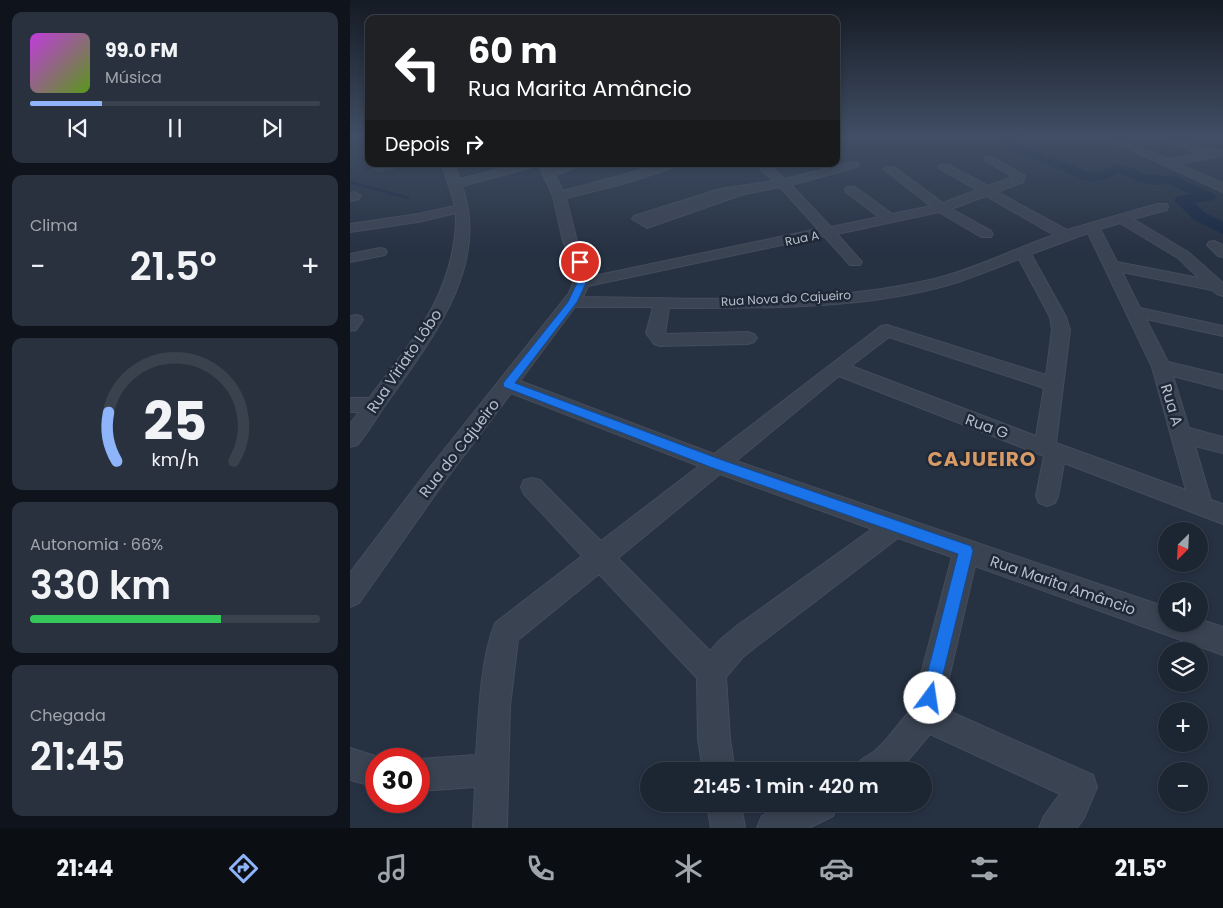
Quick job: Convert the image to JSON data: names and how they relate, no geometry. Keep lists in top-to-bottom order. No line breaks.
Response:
{"streets":{"street":["Rua A","Rua Nova do Cajueiro","Rua Viriato Lôbo","Rua G","Rua do Cajueiro","Rua Marita Amâncio"]},"crossings":[["Rua A","Rua Nova do Cajueiro"],["Rua A","Rua G"],["Rua A","Rua do Cajueiro"],["Rua Nova do Cajueiro","Rua do Cajueiro"],["Rua do Cajueiro","Rua Marita Amâncio"]],"districts":["CAJUEIRO"],"north":"bottom left","page":{"turn":["60 m","Rua Marita Amâncio"],"song":["99.0 FM","Música"],"then":"Depois","tile":["Clima",["Autonomia · 66%","330 km"],["Chegada","21:45"]],"heat":["−","21.5°","+"],"map_buttons":["+","−"],"limit":"30","trip":"21:45 · 1 min · 420 m","tabs":["21:44","21.5°"],"gauge":["25","km/h"]}}
